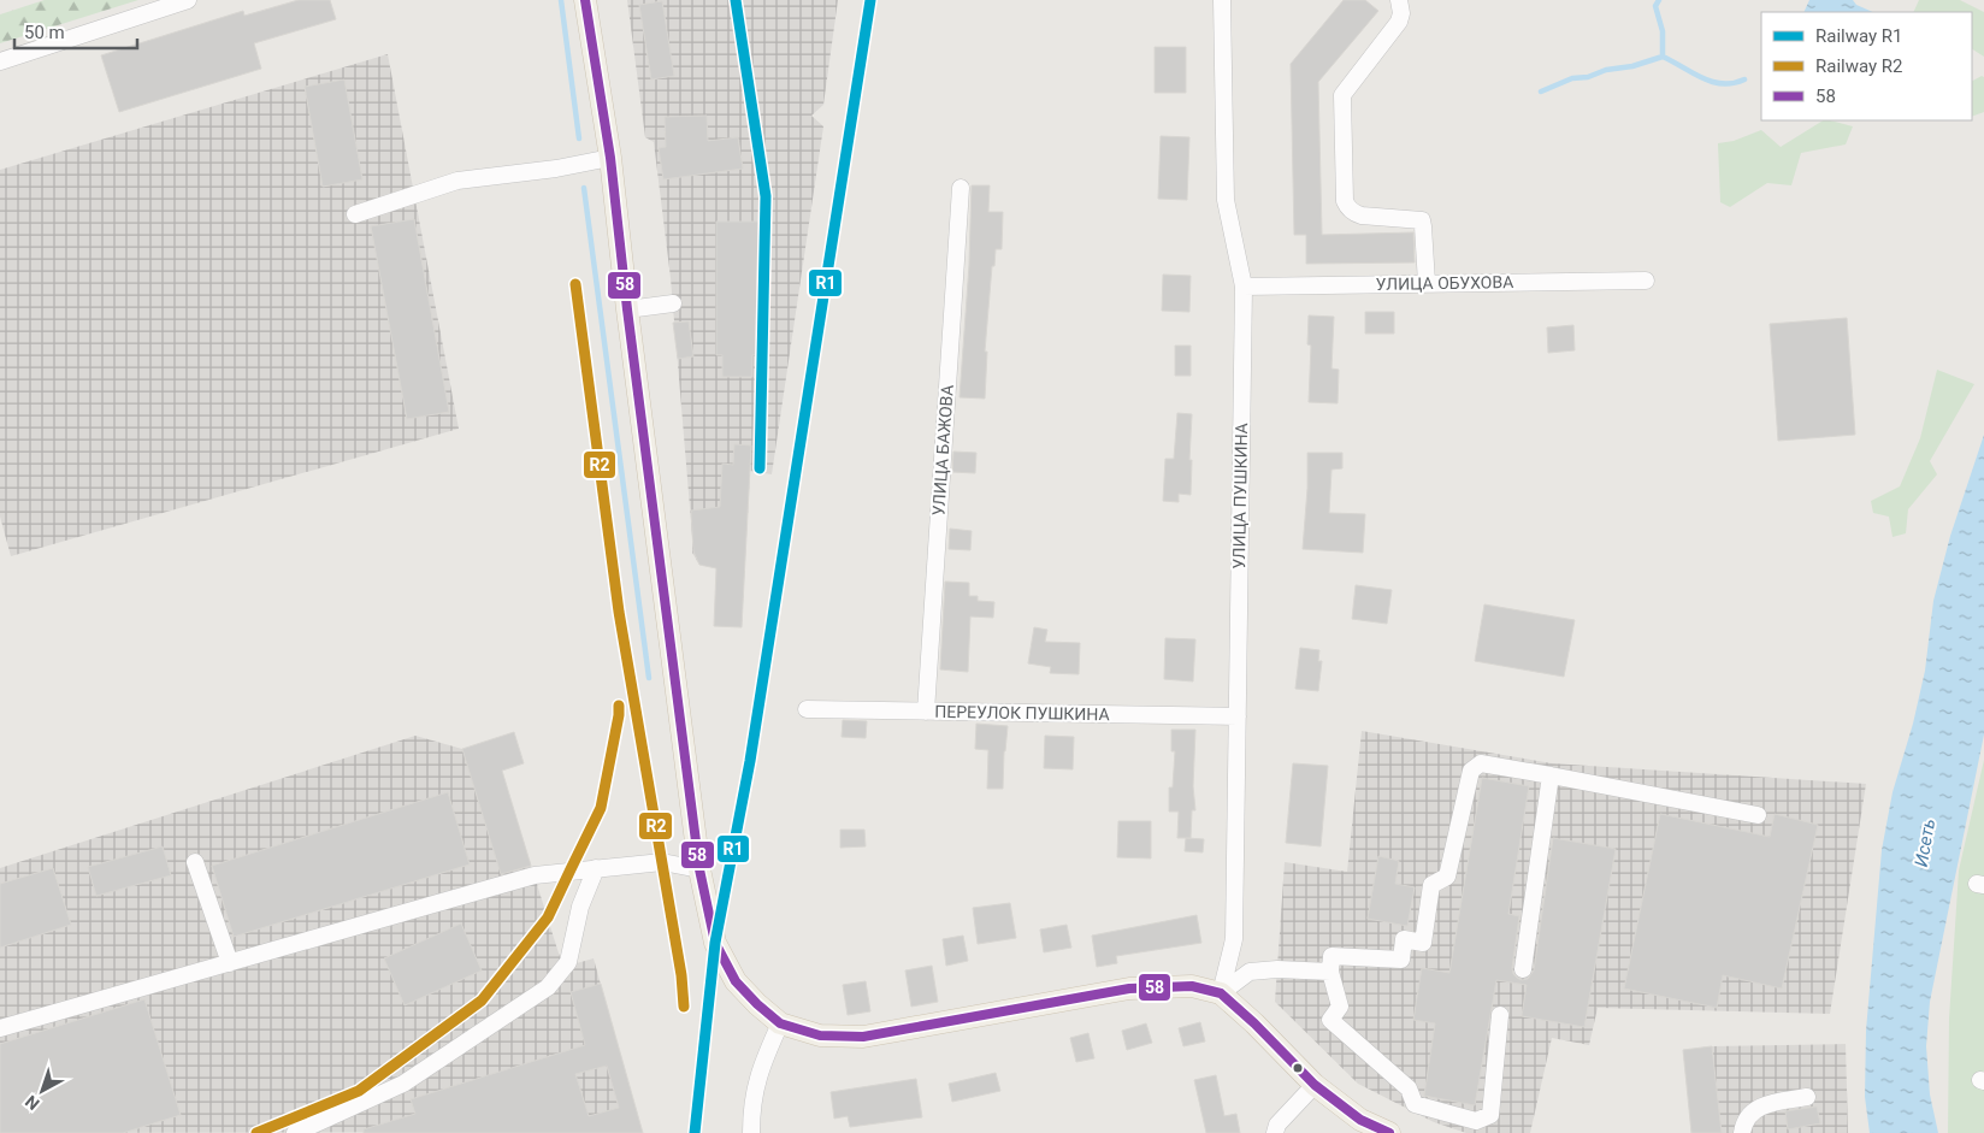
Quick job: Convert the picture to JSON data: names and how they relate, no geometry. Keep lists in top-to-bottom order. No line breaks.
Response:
{"streets":{"street":["УЛИЦА ОБУХОВА","УЛИЦА БАЖОВА","УЛИЦА ПУШКИНА","ПЕРЕУЛОК ПУШКИНА"]},"crossings":[["УЛИЦА ОБУХОВА","УЛИЦА ПУШКИНА"],["УЛИЦА БАЖОВА","ПЕРЕУЛОК ПУШКИНА"],["УЛИЦА ПУШКИНА","ПЕРЕУЛОК ПУШКИНА"]],"water":["Исеть"],"lines":["rail line R1","transit line 58","rail line R2"],"legend":["Railway R1","Railway R2","58"],"scale_bar":"50 m","north":"bottom left"}
